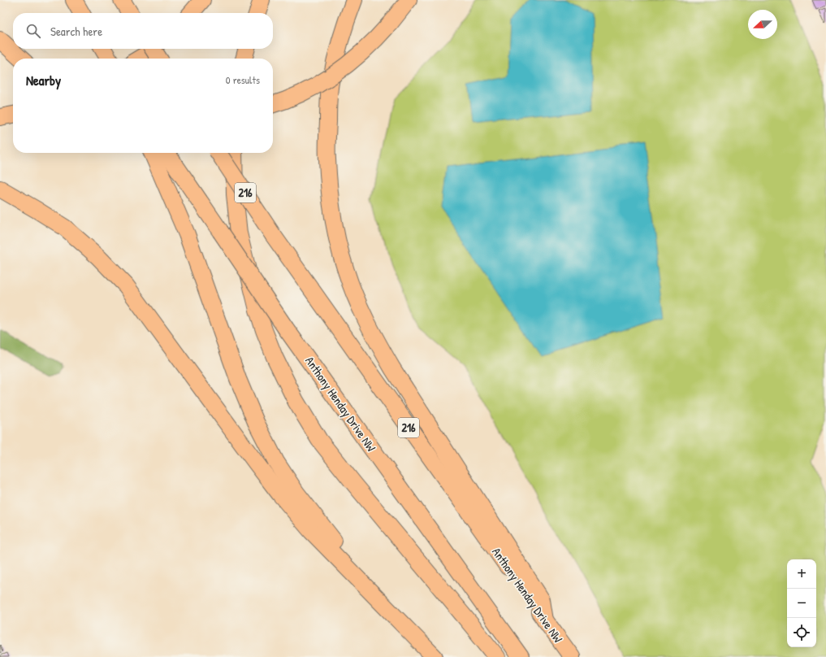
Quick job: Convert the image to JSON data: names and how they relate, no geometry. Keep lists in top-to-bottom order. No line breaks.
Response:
{"streets":{"highway":["216","Anthony Henday Drive NW"]},"north":"left","page":{"search":"Search here","heading":["Nearby","0 results"],"map_buttons":["+","−"]}}
